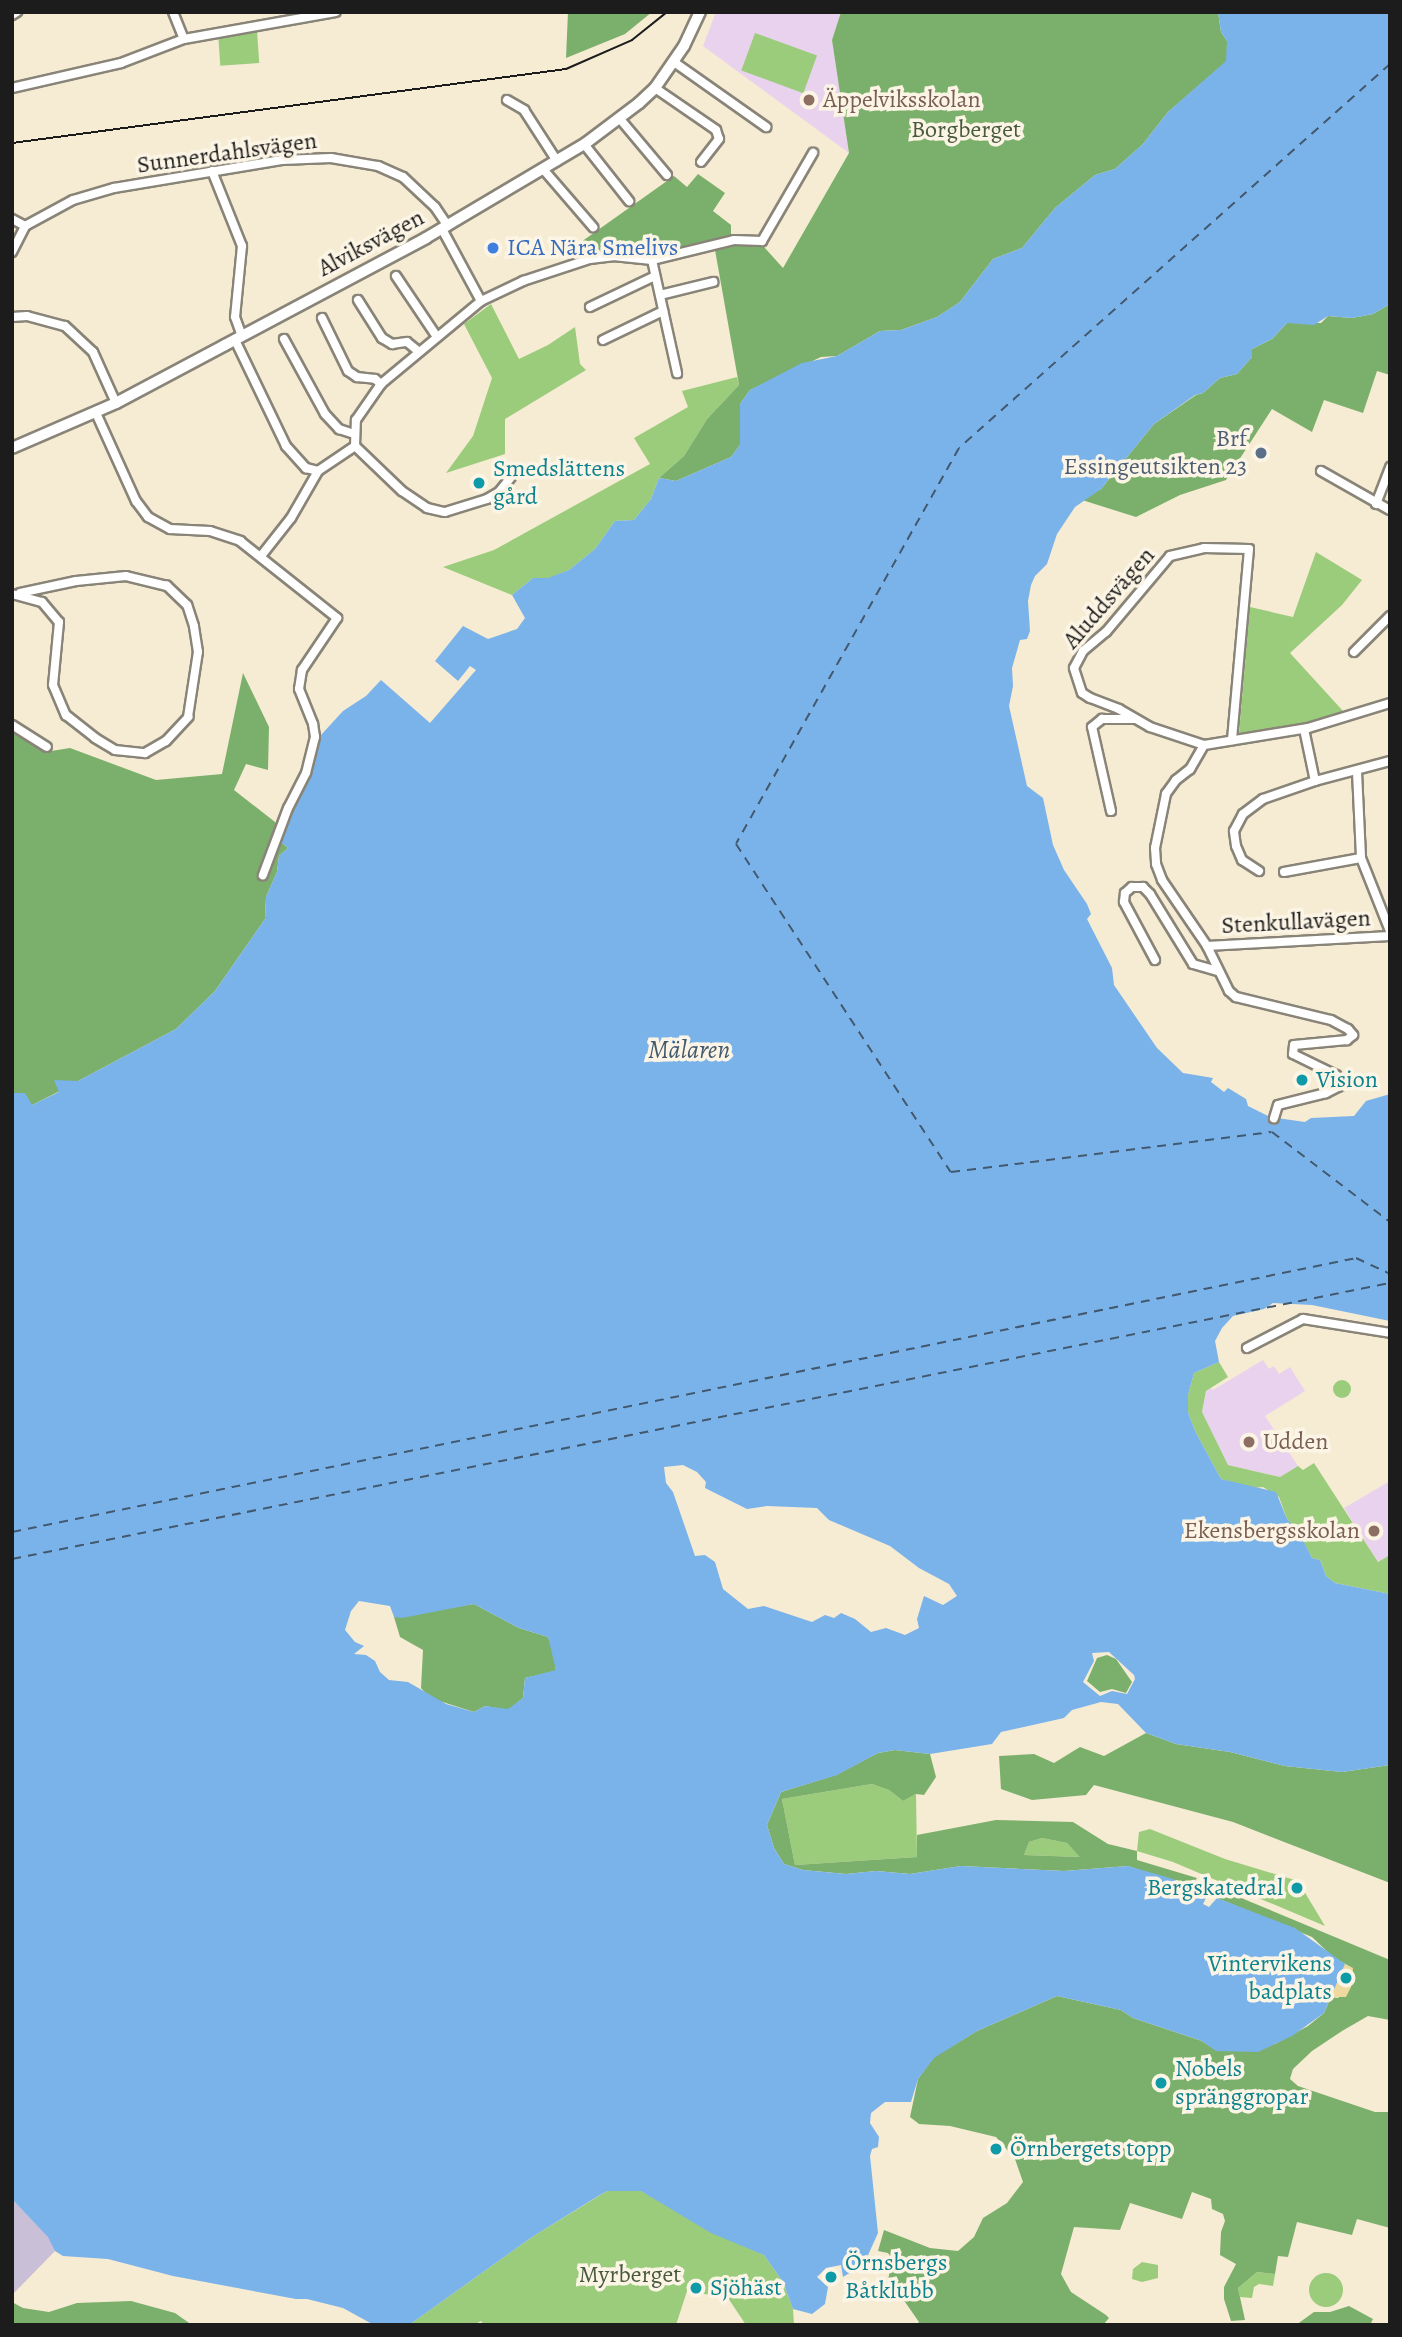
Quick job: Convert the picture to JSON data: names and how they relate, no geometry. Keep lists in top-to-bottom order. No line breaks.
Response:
{"streets":{"street":["Sunnerdahlsvägen","Alviksvägen","Aluddsvägen","Stenkullavägen"]},"crossings":[["Sunnerdahlsvägen","Alviksvägen"],["Aluddsvägen","Stenkullavägen"]],"water":["Mälaren"],"parks":["Borgberget","Myrberget"],"places":["Äppelviksskolan","ICA Nära Smelivs","Brf Essingeutsikten 23","Smedslättens gård","Vision","Udden","Ekensbergsskolan","Bergskatedral","Vintervikens badplats","Nobels spränggropar","Örnbergets topp","Örnsbergs Båtklubb","Sjöhäst"]}
